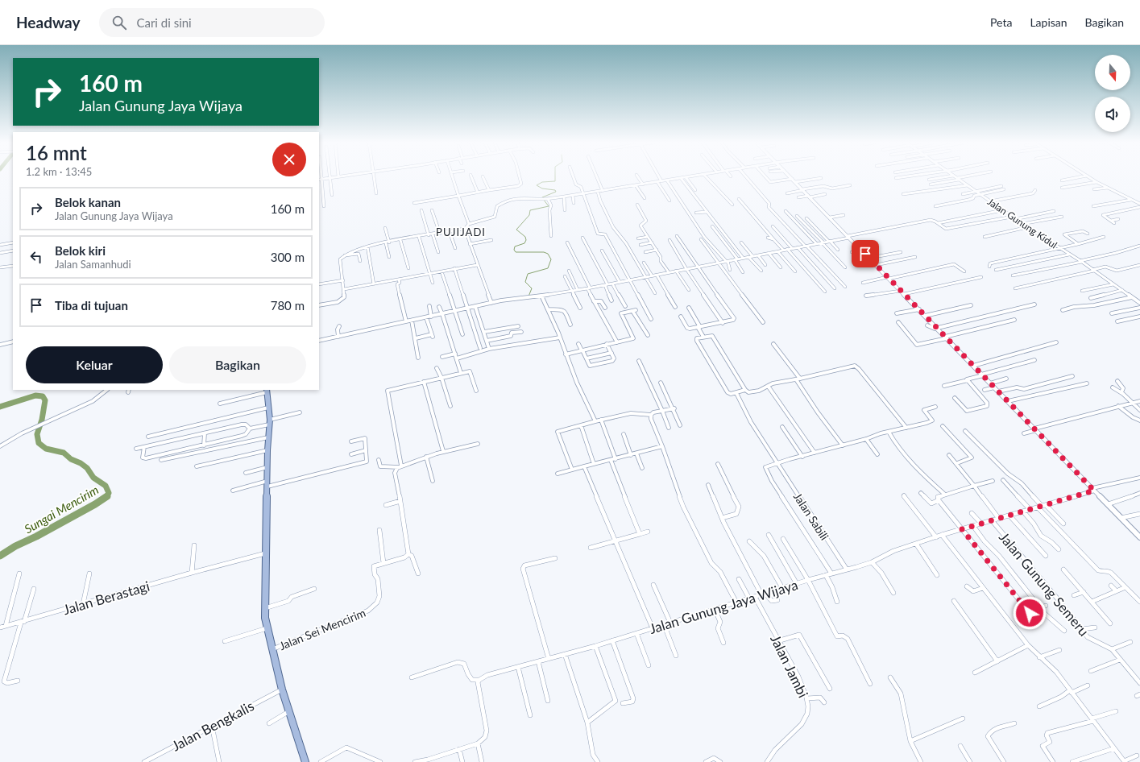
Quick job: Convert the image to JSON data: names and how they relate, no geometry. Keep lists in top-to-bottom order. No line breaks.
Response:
{"streets":{"street":["Jalan Gunung Kidul","Jalan Sabili","Jalan Gunung Semeru","Jalan Berastagi","Jalan Gunung Jaya Wijaya","Jalan Sei Mencirim","Jalan Jambi","Jalan Bengkalis"]},"crossings":[["Jalan Sabili","Jalan Gunung Jaya Wijaya"],["Jalan Gunung Semeru","Jalan Gunung Jaya Wijaya"],["Jalan Gunung Jaya Wijaya","Jalan Jambi"]],"districts":["PUJIJADI"],"water":["Sungai Mencirim"],"north":"bottom","page":{"header":"Headway","search":"Cari di sini","nav":["Peta","Lapisan","Bagikan"],"turn":["160 m","Jalan Gunung Jaya Wijaya"],"heading":["16 mnt","1.2 km · 13:45"],"list":[{"name":"Belok kanan","note":"Jalan Gunung Jaya Wijaya","value":"160 m"},{"name":"Belok kiri","note":"Jalan Samanhudi","value":"300 m"},{"name":"Tiba di tujuan","value":"780 m"}],"buttons":["Keluar","Bagikan"]}}
